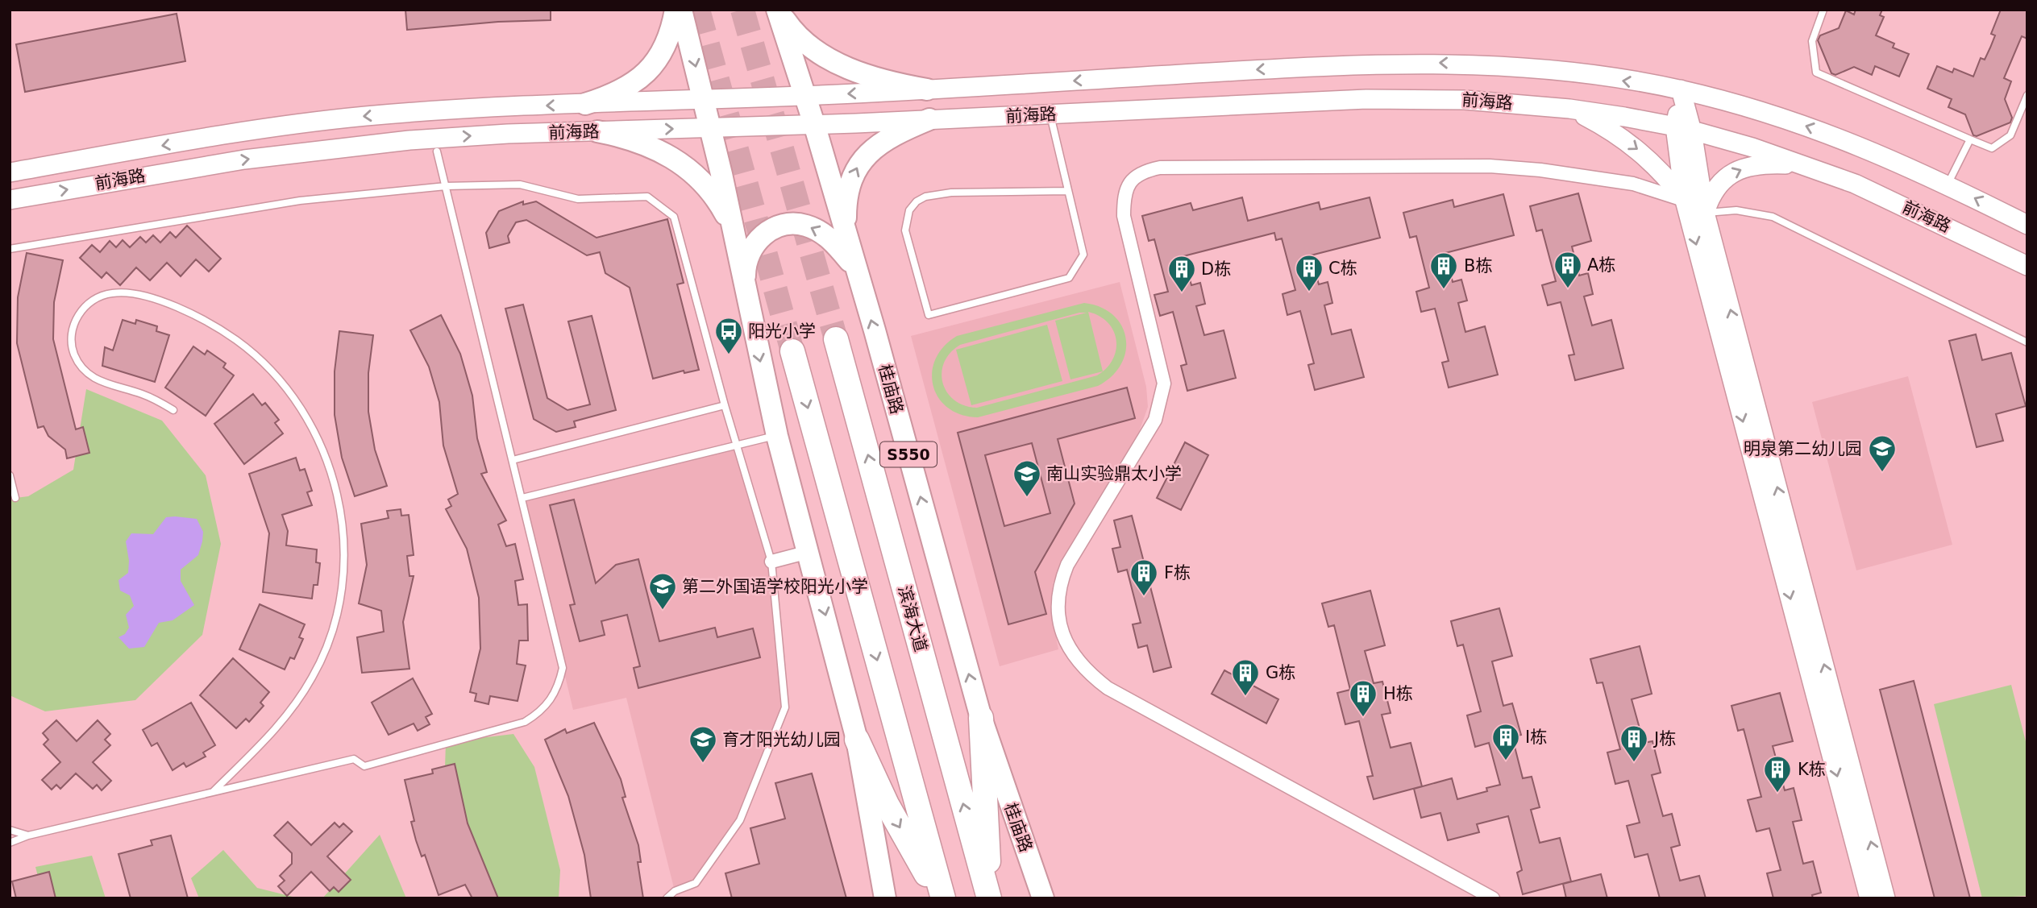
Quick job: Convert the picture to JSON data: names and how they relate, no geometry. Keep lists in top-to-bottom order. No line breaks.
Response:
{"streets":{"highway":["S550","滨海大道"],"main road":["前海路","桂庙路"]},"crossings":[["前海路","桂庙路"]],"places":{"building":["A栋","B栋","C栋","D栋","F栋","G栋","H栋","I栋","J栋","K栋"],"bus stop":["阳光小学"],"school or university":["明泉第二幼儿园","南山实验鼎太小学","第二外国语学校阳光小学","育才阳光幼儿园"]}}
